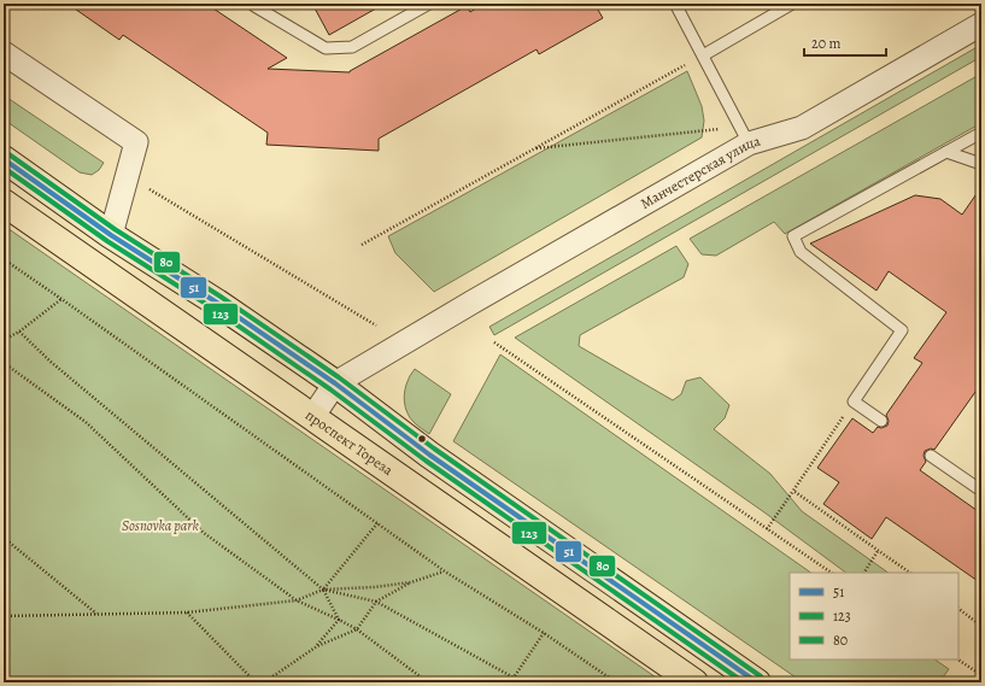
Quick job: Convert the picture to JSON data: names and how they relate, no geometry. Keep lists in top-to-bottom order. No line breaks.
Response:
{"streets":{"main road":["проспект Тореза"],"street":["Манчестерская улица"]},"crossings":[["Манчестерская улица","проспект Тореза"]],"parks":["Sosnovka park"],"lines":["transit line 80","transit line 51","transit line 123"],"legend":["51","123","80"],"scale_bar":"20 m"}
